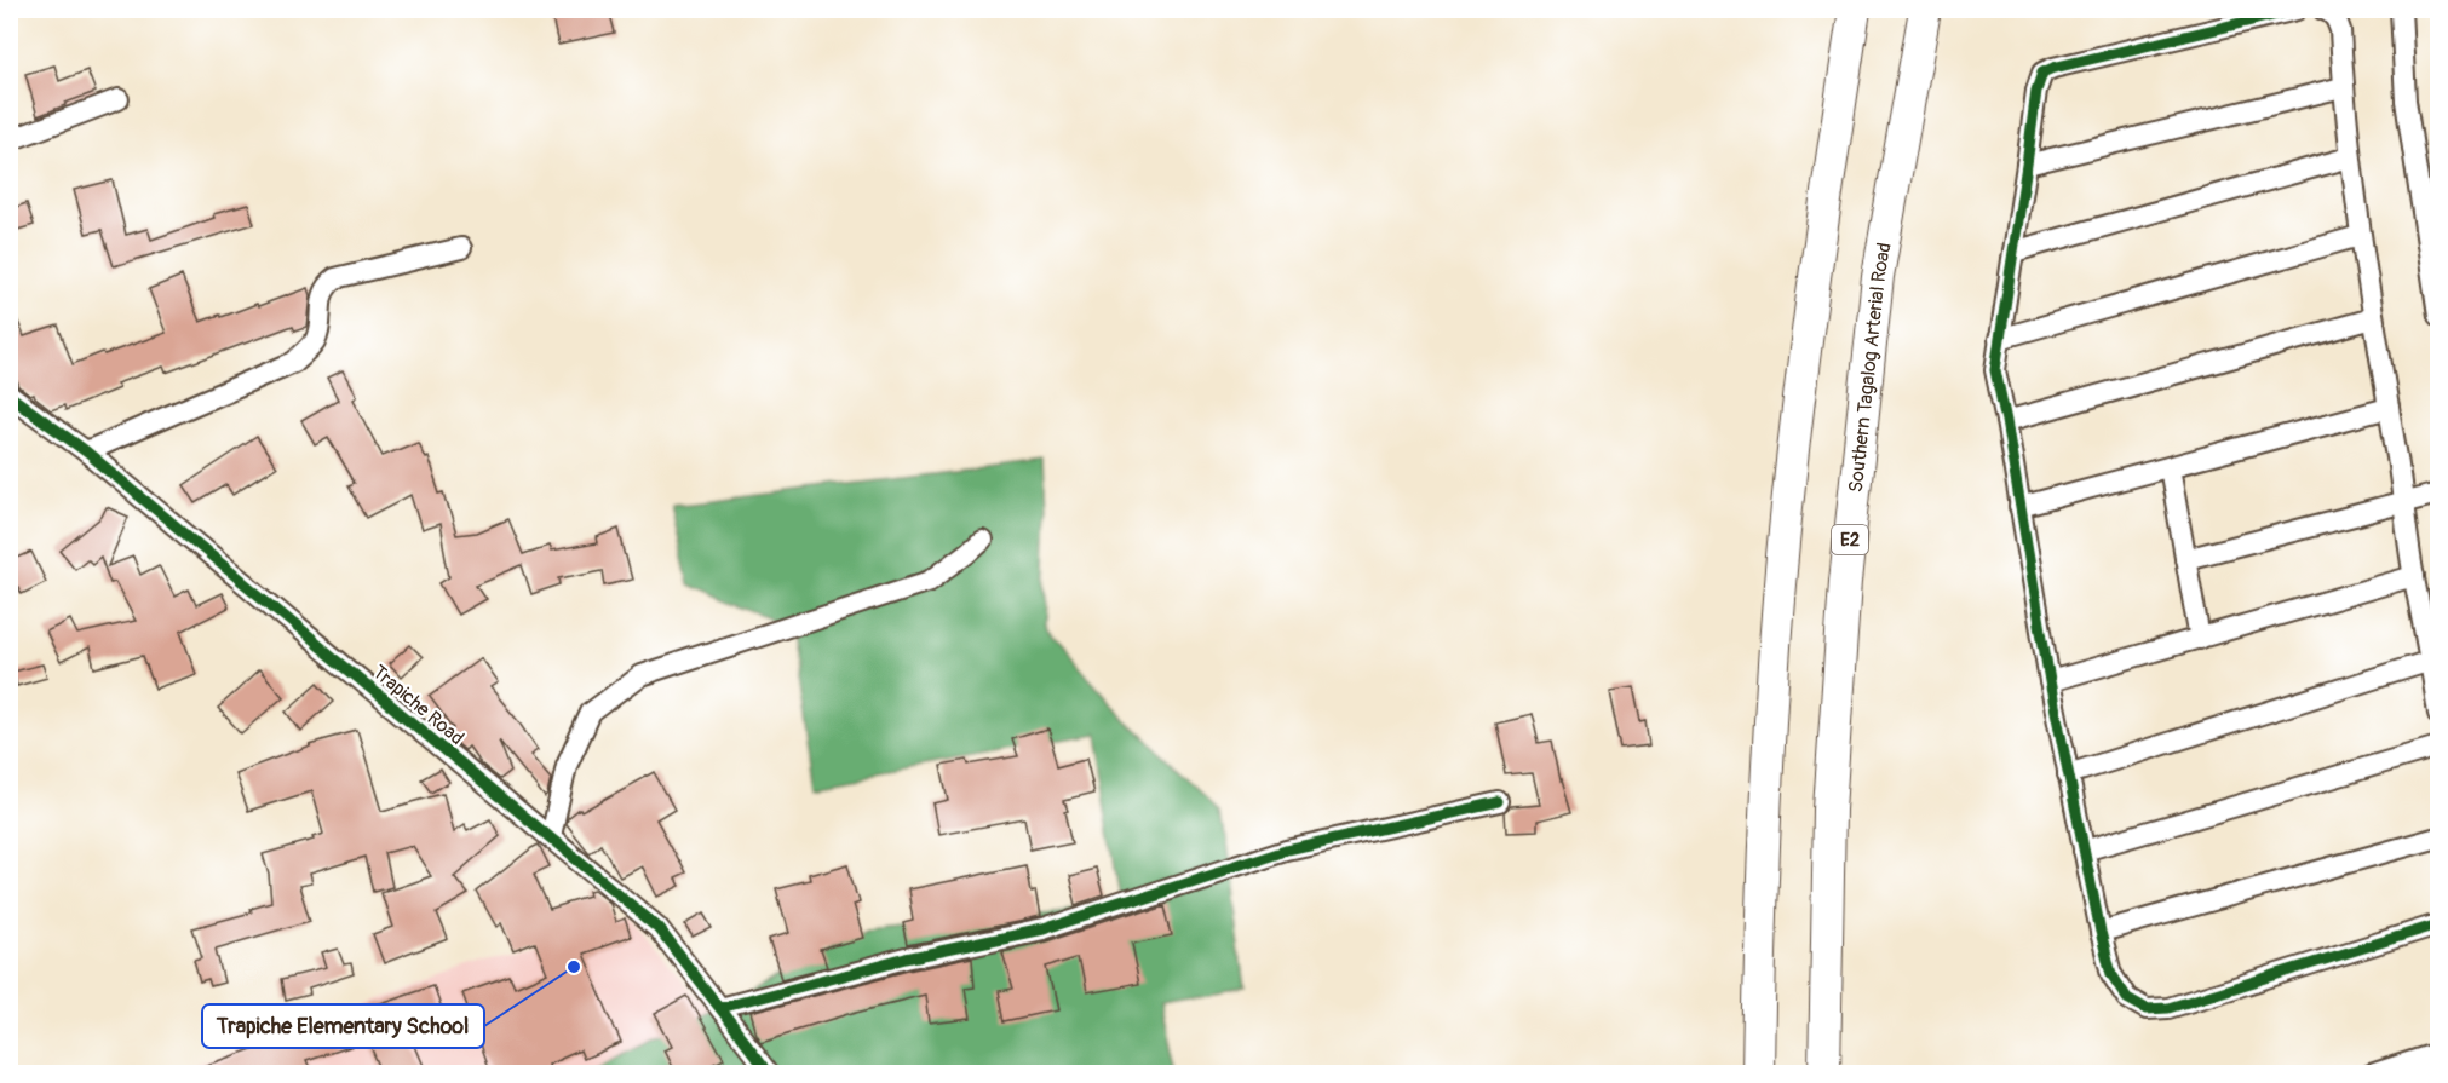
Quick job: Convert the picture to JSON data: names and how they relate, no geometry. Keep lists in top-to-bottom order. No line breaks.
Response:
{"streets":{"highway":["Southern Tagalog Arterial Road","E2"],"street":["Trapiche Road"]},"places":["Trapiche Elementary School"]}
